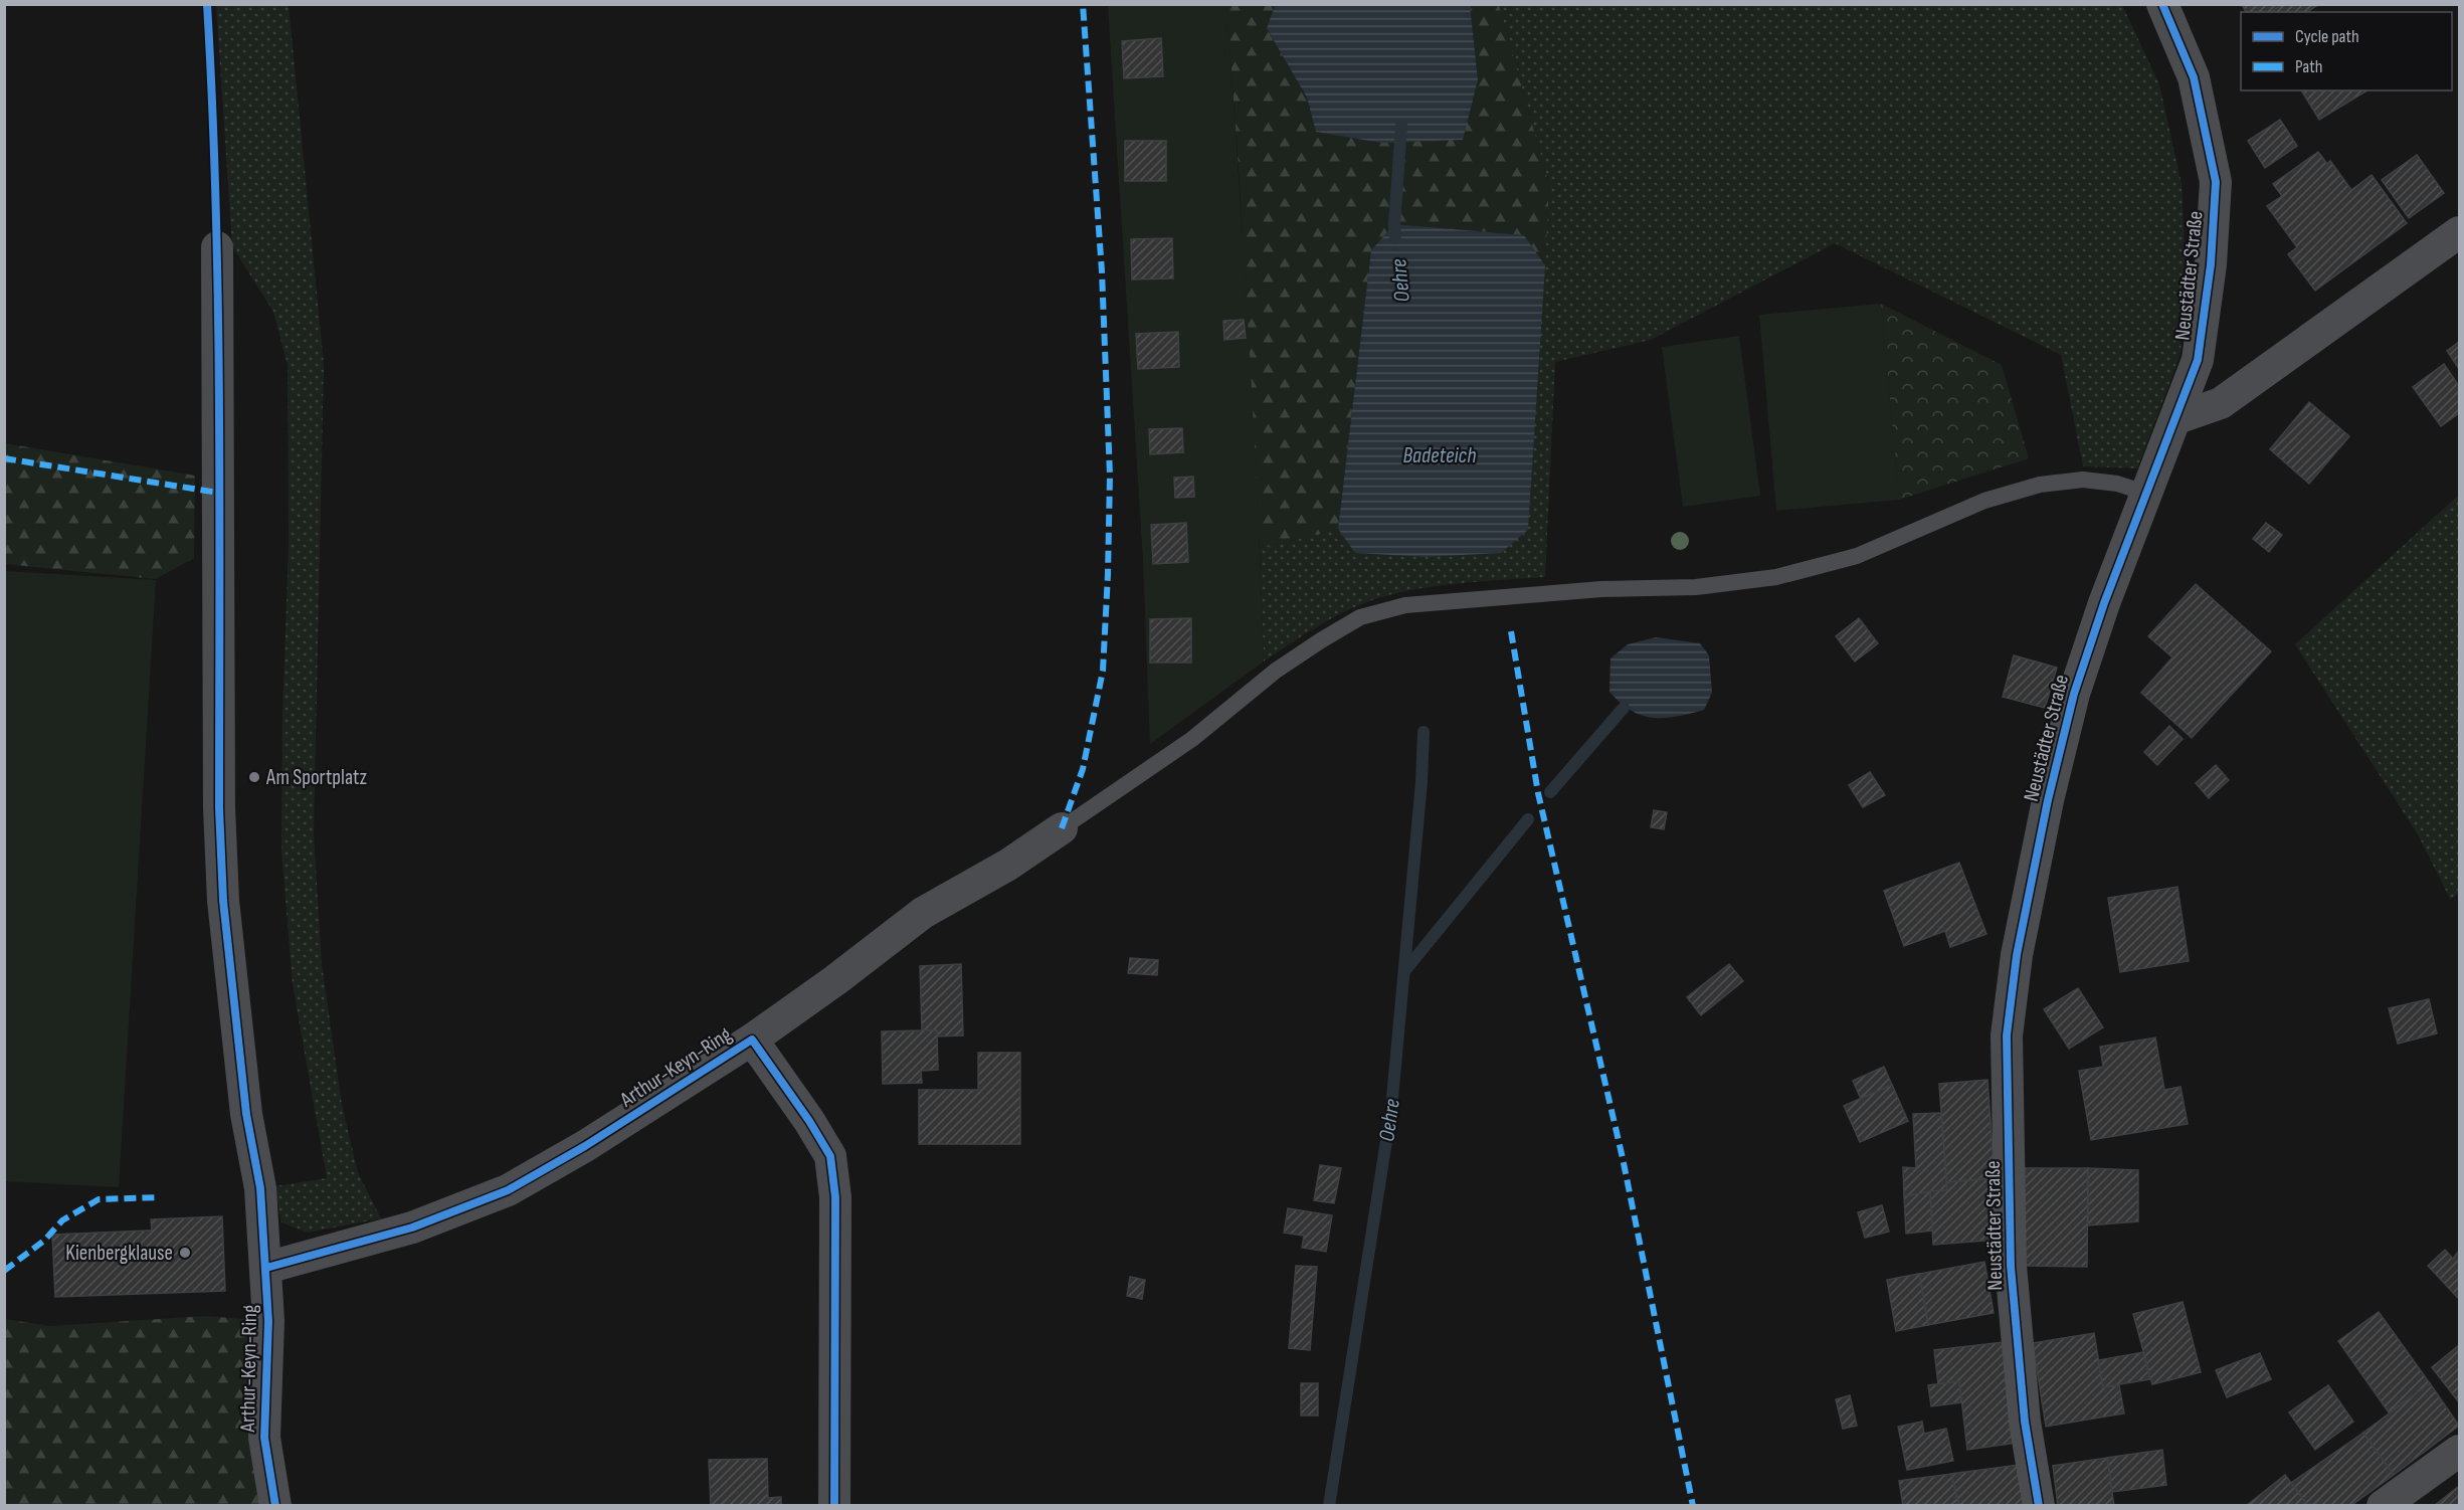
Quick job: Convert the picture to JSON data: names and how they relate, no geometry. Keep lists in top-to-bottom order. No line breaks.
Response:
{"streets":{"street":["Neustädter Straße","Arthur-Keyn-Ring"]},"water":["Oehre","Badeteich"],"places":["Am Sportplatz","Kienbergklause"],"legend":["Cycle path","Path"]}
